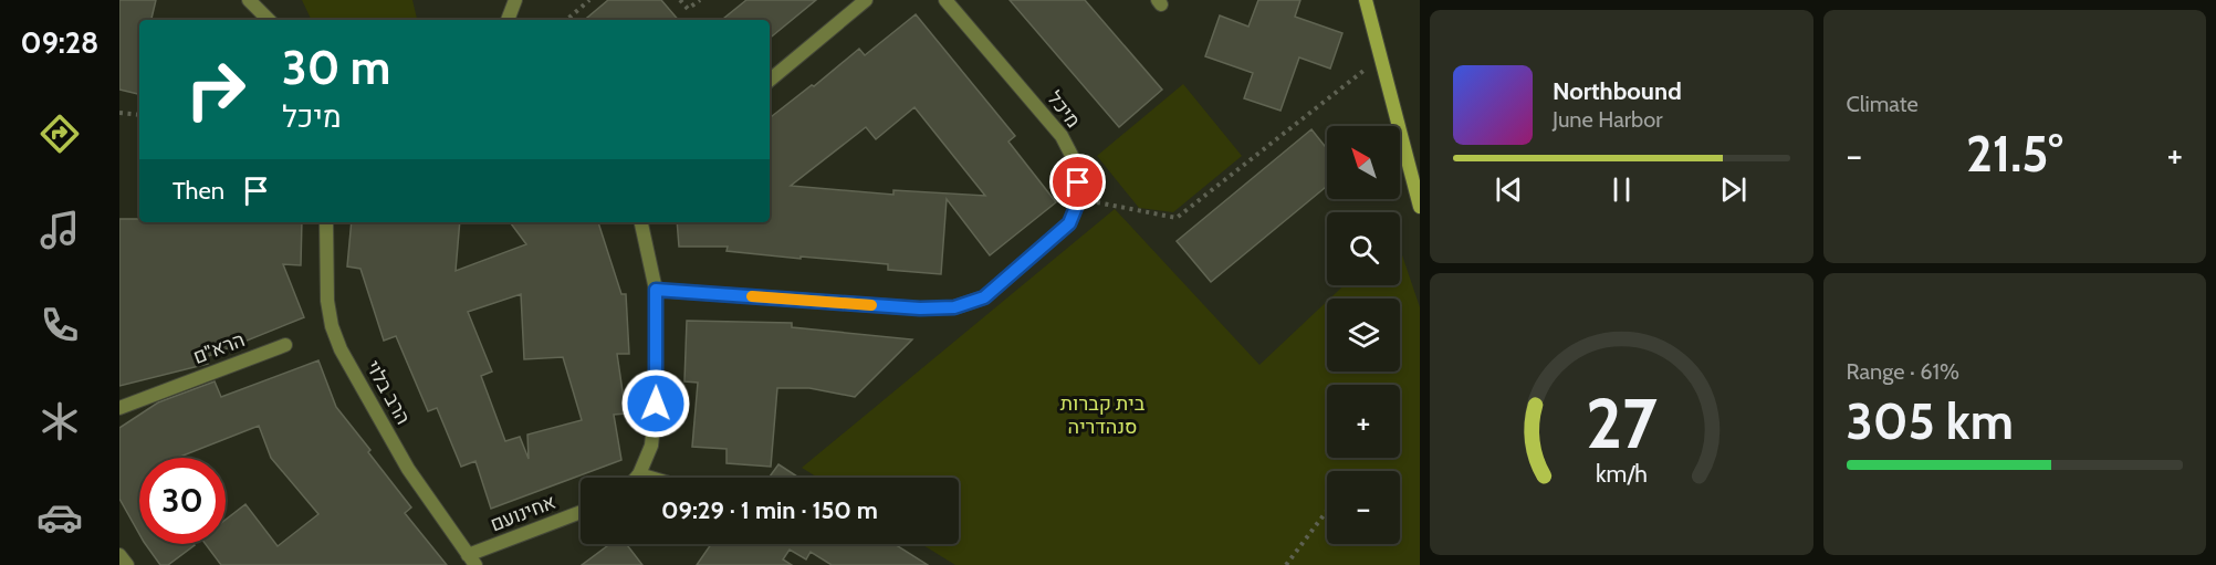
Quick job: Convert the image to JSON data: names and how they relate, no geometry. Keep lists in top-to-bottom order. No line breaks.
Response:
{"streets":{"street":["מיכל","הרא\"ם","הרב בלוי","אחינועם"]},"crossings":[["הרב בלוי","אחינועם"]],"parks":["בית קברות סנהדריה"],"north":"top left","page":{"tabs":"09:28","tile":["Climate",["Range · 61%","305 km"]],"turn":["30 m","מיכל"],"song":["Northbound","June Harbor"],"map_buttons":["+","−"],"heat":["−","21.5°","+"],"then":"Then","limit":"30","trip":"09:29 · 1 min · 150 m","gauge":["27","km/h"]}}
